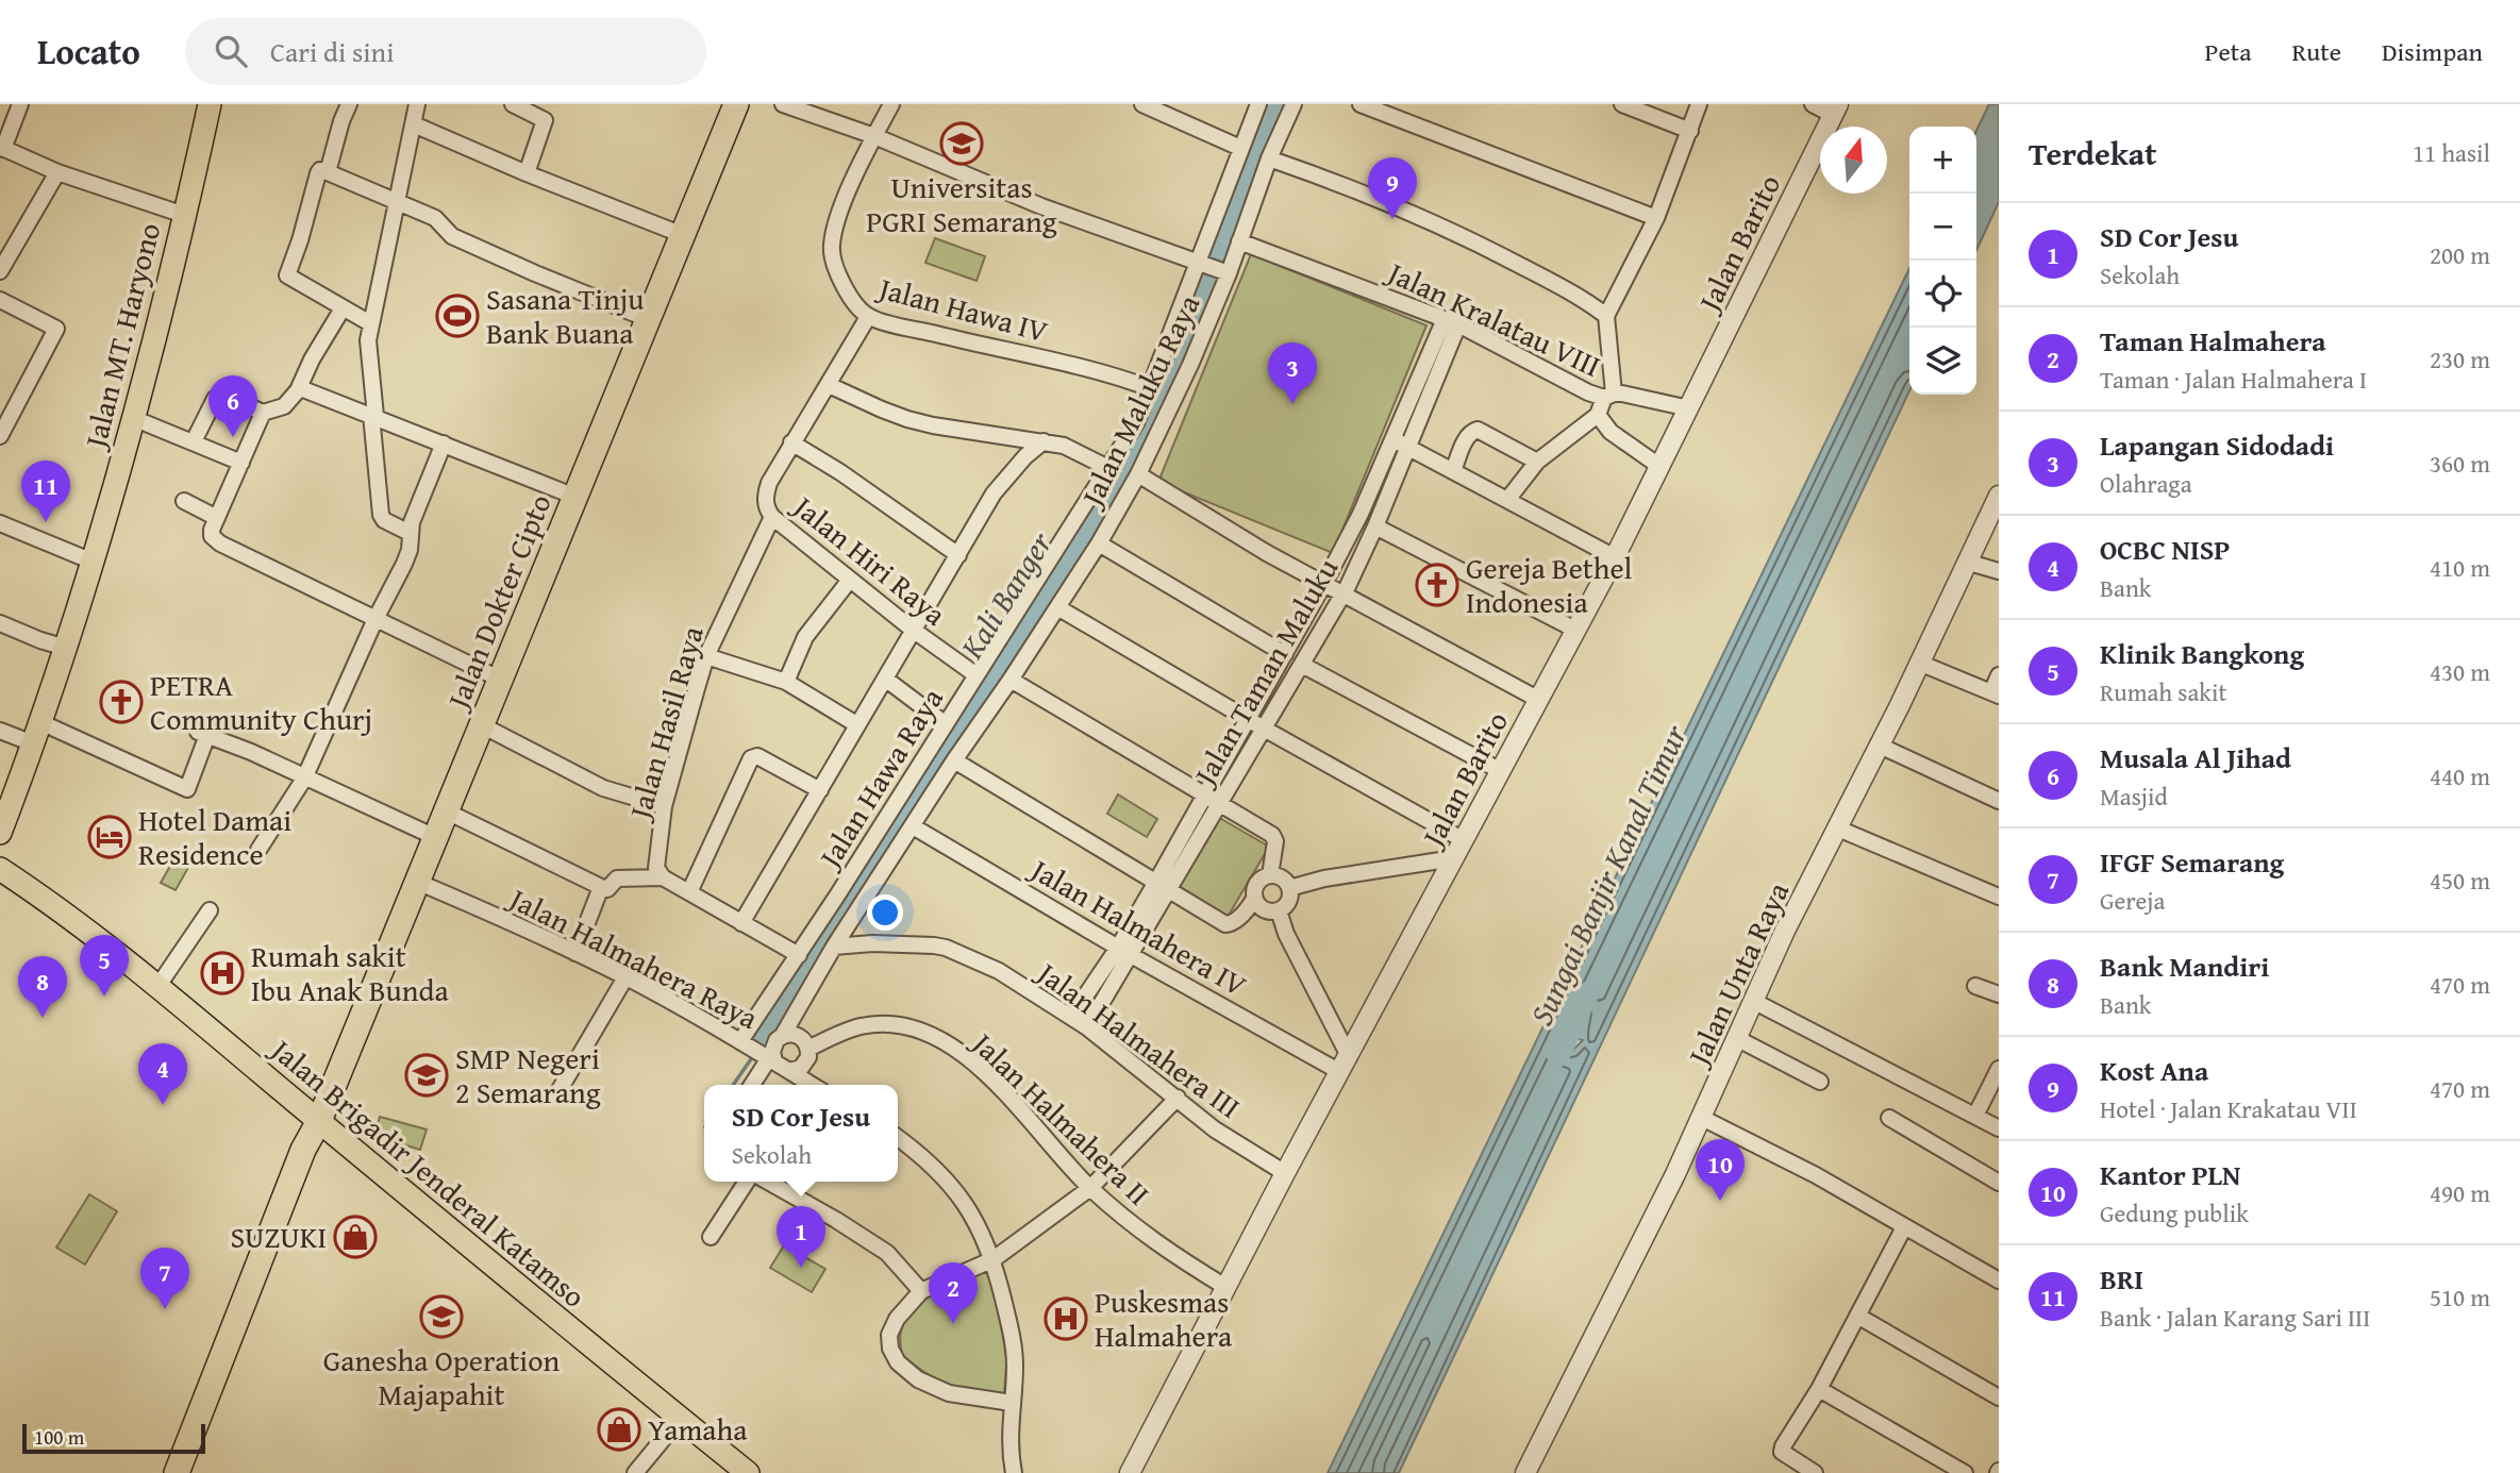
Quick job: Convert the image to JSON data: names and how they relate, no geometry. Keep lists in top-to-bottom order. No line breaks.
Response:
{"streets":{"highway":["Jalan Dokter Cipto"],"main road":["Jalan MT. Haryono","Jalan Brigadir Jenderal Katamso"],"street":["Jalan Barito","Jalan Hawa IV","Jalan Kralatau VIII","Jalan Maluku Raya","Jalan Hiri Raya","Jalan Taman Maluku","Jalan Hasil Raya","Jalan Hawa Raya","Jalan Halmahera IV","Jalan Halmahera Raya","Jalan Unta Raya","Jalan Halmahera III","Jalan Halmahera II"]},"crossings":[["Jalan Barito","Jalan Kralatau VIII"],["Jalan Barito","Jalan Halmahera IV"],["Jalan Barito","Jalan Halmahera III"],["Jalan Barito","Jalan Halmahera II"],["Jalan Hawa IV","Jalan Hiri Raya"],["Jalan Hawa IV","Jalan Hawa Raya"],["Jalan Kralatau VIII","Jalan Maluku Raya"],["Jalan Kralatau VIII","Jalan Taman Maluku"],["Jalan Maluku Raya","Jalan Hawa Raya"],["Jalan Maluku Raya","Jalan Halmahera IV"],["Jalan Maluku Raya","Jalan Halmahera Raya"],["Jalan Maluku Raya","Jalan Halmahera III"],["Jalan Hiri Raya","Jalan Hasil Raya"],["Jalan Hiri Raya","Jalan Hawa Raya"],["Jalan Dokter Cipto","Jalan Halmahera Raya"],["Jalan Dokter Cipto","Jalan Brigadir Jenderal Katamso"],["Jalan Taman Maluku","Jalan Halmahera IV"],["Jalan Taman Maluku","Jalan Halmahera III"],["Jalan Hawa Raya","Jalan Halmahera Raya"]],"water":["Kali Banger","Sungai Banjir Kanal Timur"],"places":{"school or university":["Universitas PGRI Semarang","SMP Negeri 2 Semarang","Ganesha Operation Majapahit"],"sports":["Sasana Tinju Bank Buana"],"church":["Gereja Bethel Indonesia","PETRA Community Churj"],"hotel":["Hotel Damai Residence"],"hospital":["Rumah sakit Ibu Anak Bunda","Puskesmas Halmahera"],"shop":["SUZUKI","Yamaha"]},"scale_bar":"100 m","north":"top","page":{"header":"Locato","search":"Cari di sini","nav":["Peta","Rute","Disimpan"],"heading":["Terdekat","11 hasil"],"map_buttons":["+","−"],"pins":["9","3","6","11","5","8","4","10","1","7","2"],"list":[{"mark":"1","name":"SD Cor Jesu","note":"Sekolah","value":"200 m"},{"mark":"2","name":"Taman Halmahera","note":"Taman · Jalan Halmahera I","value":"230 m"},{"mark":"3","name":"Lapangan Sidodadi","note":"Olahraga","value":"360 m"},{"mark":"4","name":"OCBC NISP","note":"Bank","value":"410 m"},{"mark":"5","name":"Klinik Bangkong","note":"Rumah sakit","value":"430 m"},{"mark":"6","name":"Musala Al Jihad","note":"Masjid","value":"440 m"},{"mark":"7","name":"IFGF Semarang","note":"Gereja","value":"450 m"},{"mark":"8","name":"Bank Mandiri","note":"Bank","value":"470 m"},{"mark":"9","name":"Kost Ana","note":"Hotel · Jalan Krakatau VII","value":"470 m"},{"mark":"10","name":"Kantor PLN","note":"Gedung publik","value":"490 m"},{"mark":"11","name":"BRI","note":"Bank · Jalan Karang Sari III","value":"510 m"}],"popup":["SD Cor Jesu","Sekolah"],"scale":"100 m"}}
